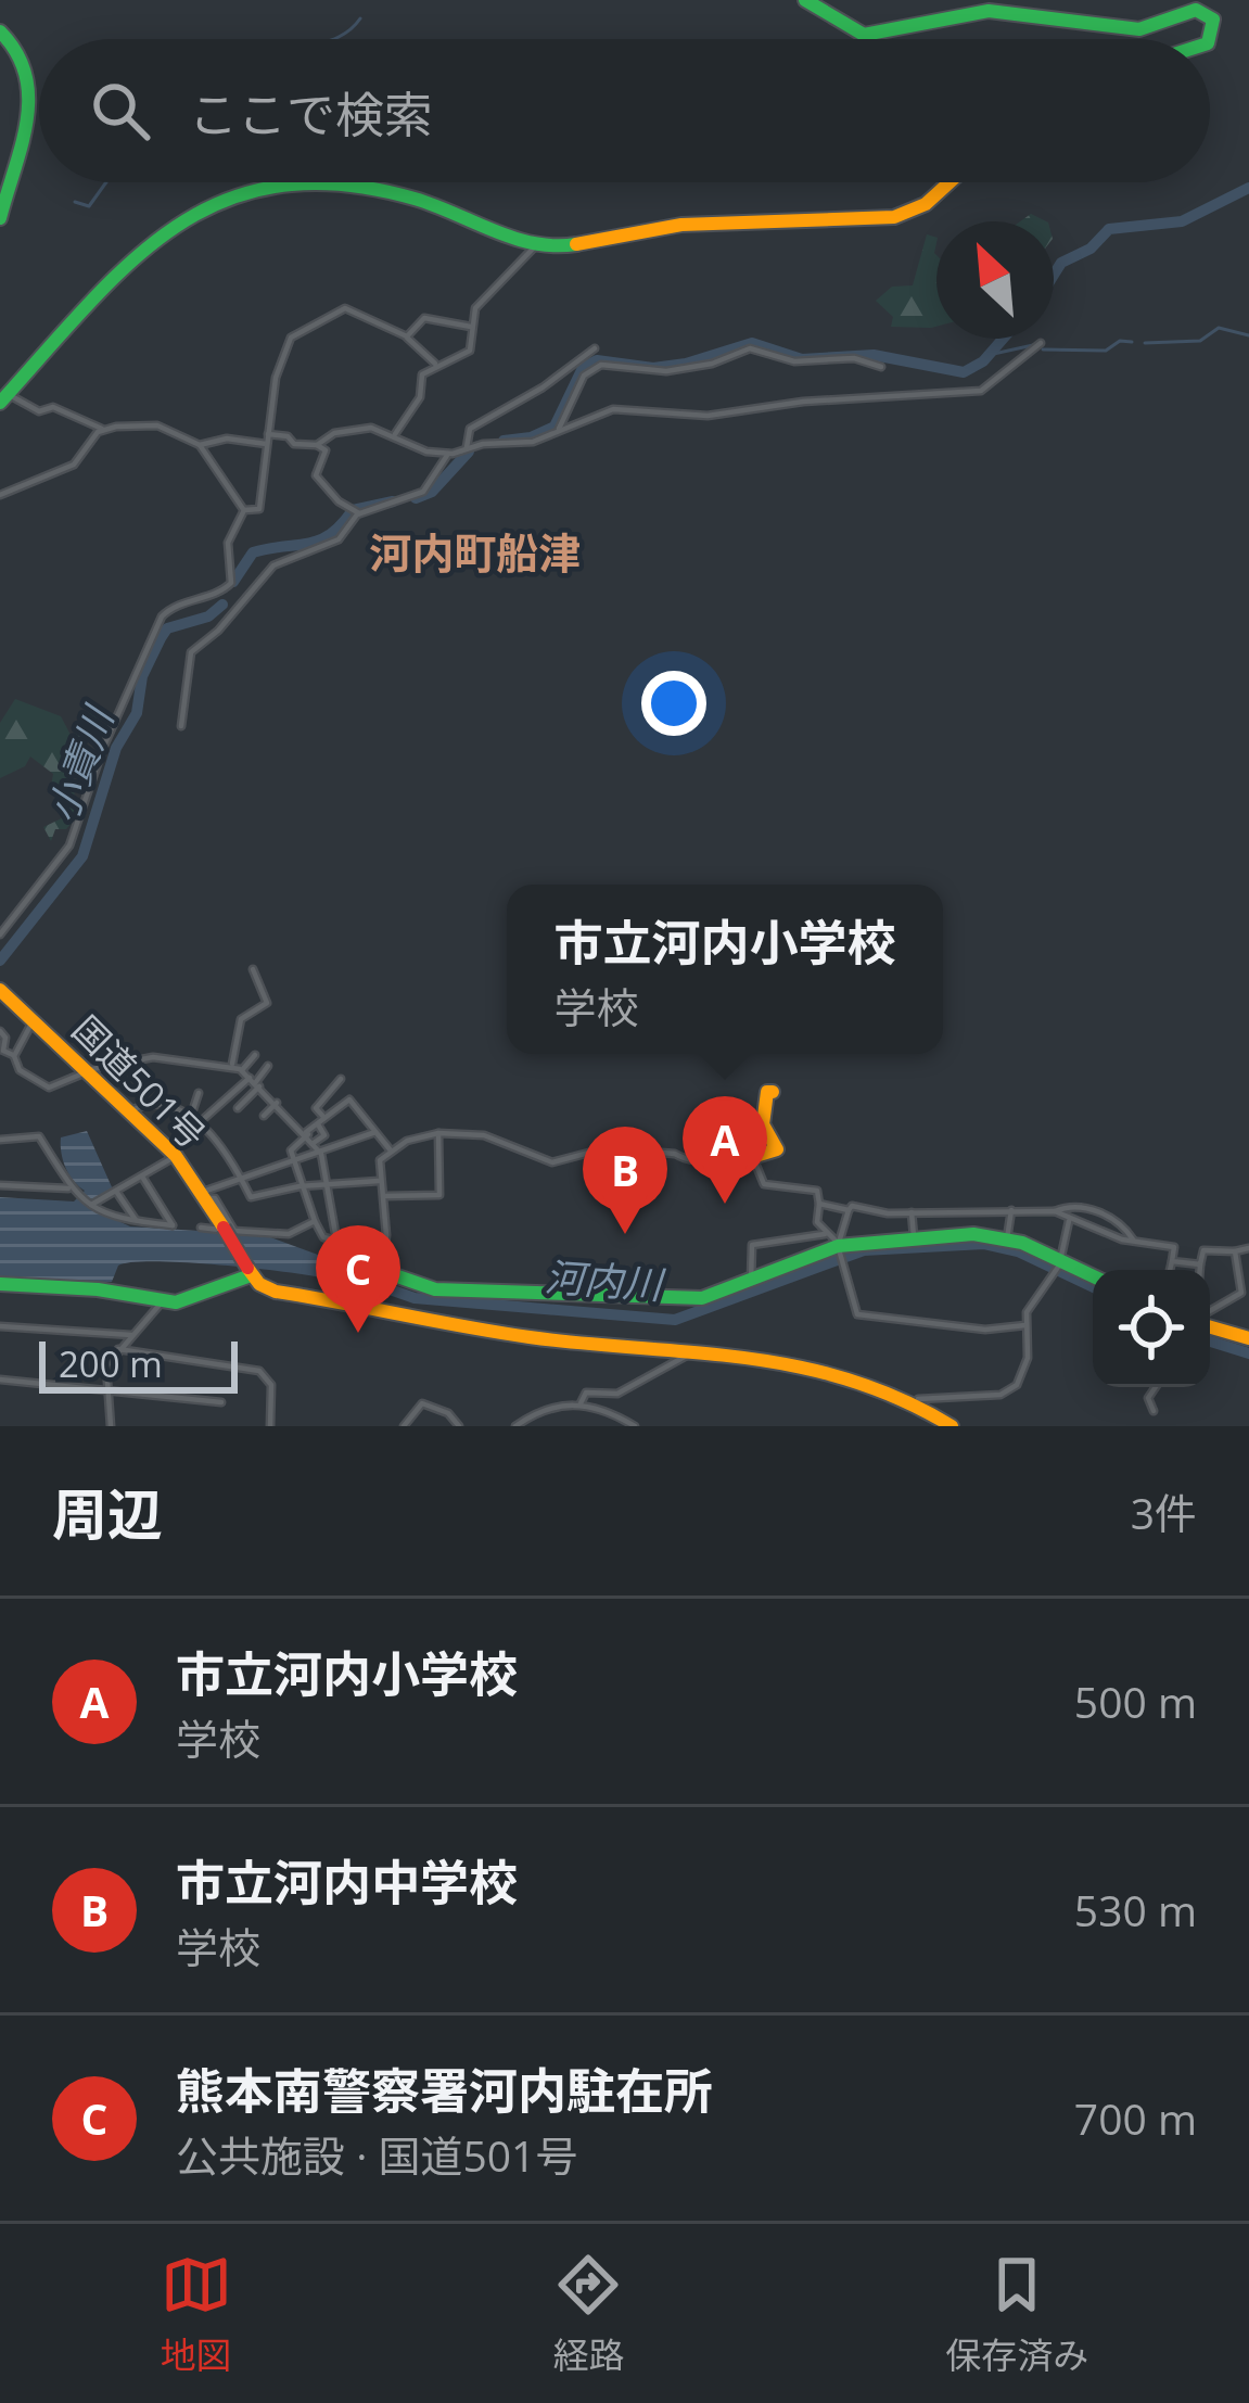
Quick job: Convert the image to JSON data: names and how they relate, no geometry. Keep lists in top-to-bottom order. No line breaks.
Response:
{"streets":{"main road":["国道501号"]},"districts":["河内町船津"],"water":["小責川","河内川"],"scale_bar":"200 m","north":"top left","page":{"search":"ここで検索","popup":["市立河内小学校","学校"],"pins":["A","B","C"],"scale":"200 m","heading":["周辺","3件"],"list":[{"mark":"A","name":"市立河内小学校","note":"学校","value":"500 m"},{"mark":"B","name":"市立河内中学校","note":"学校","value":"530 m"},{"mark":"C","name":"熊本南警察署河内駐在所","note":"公共施設 · 国道501号","value":"700 m"}],"nav":["地図","経路","保存済み"]}}
